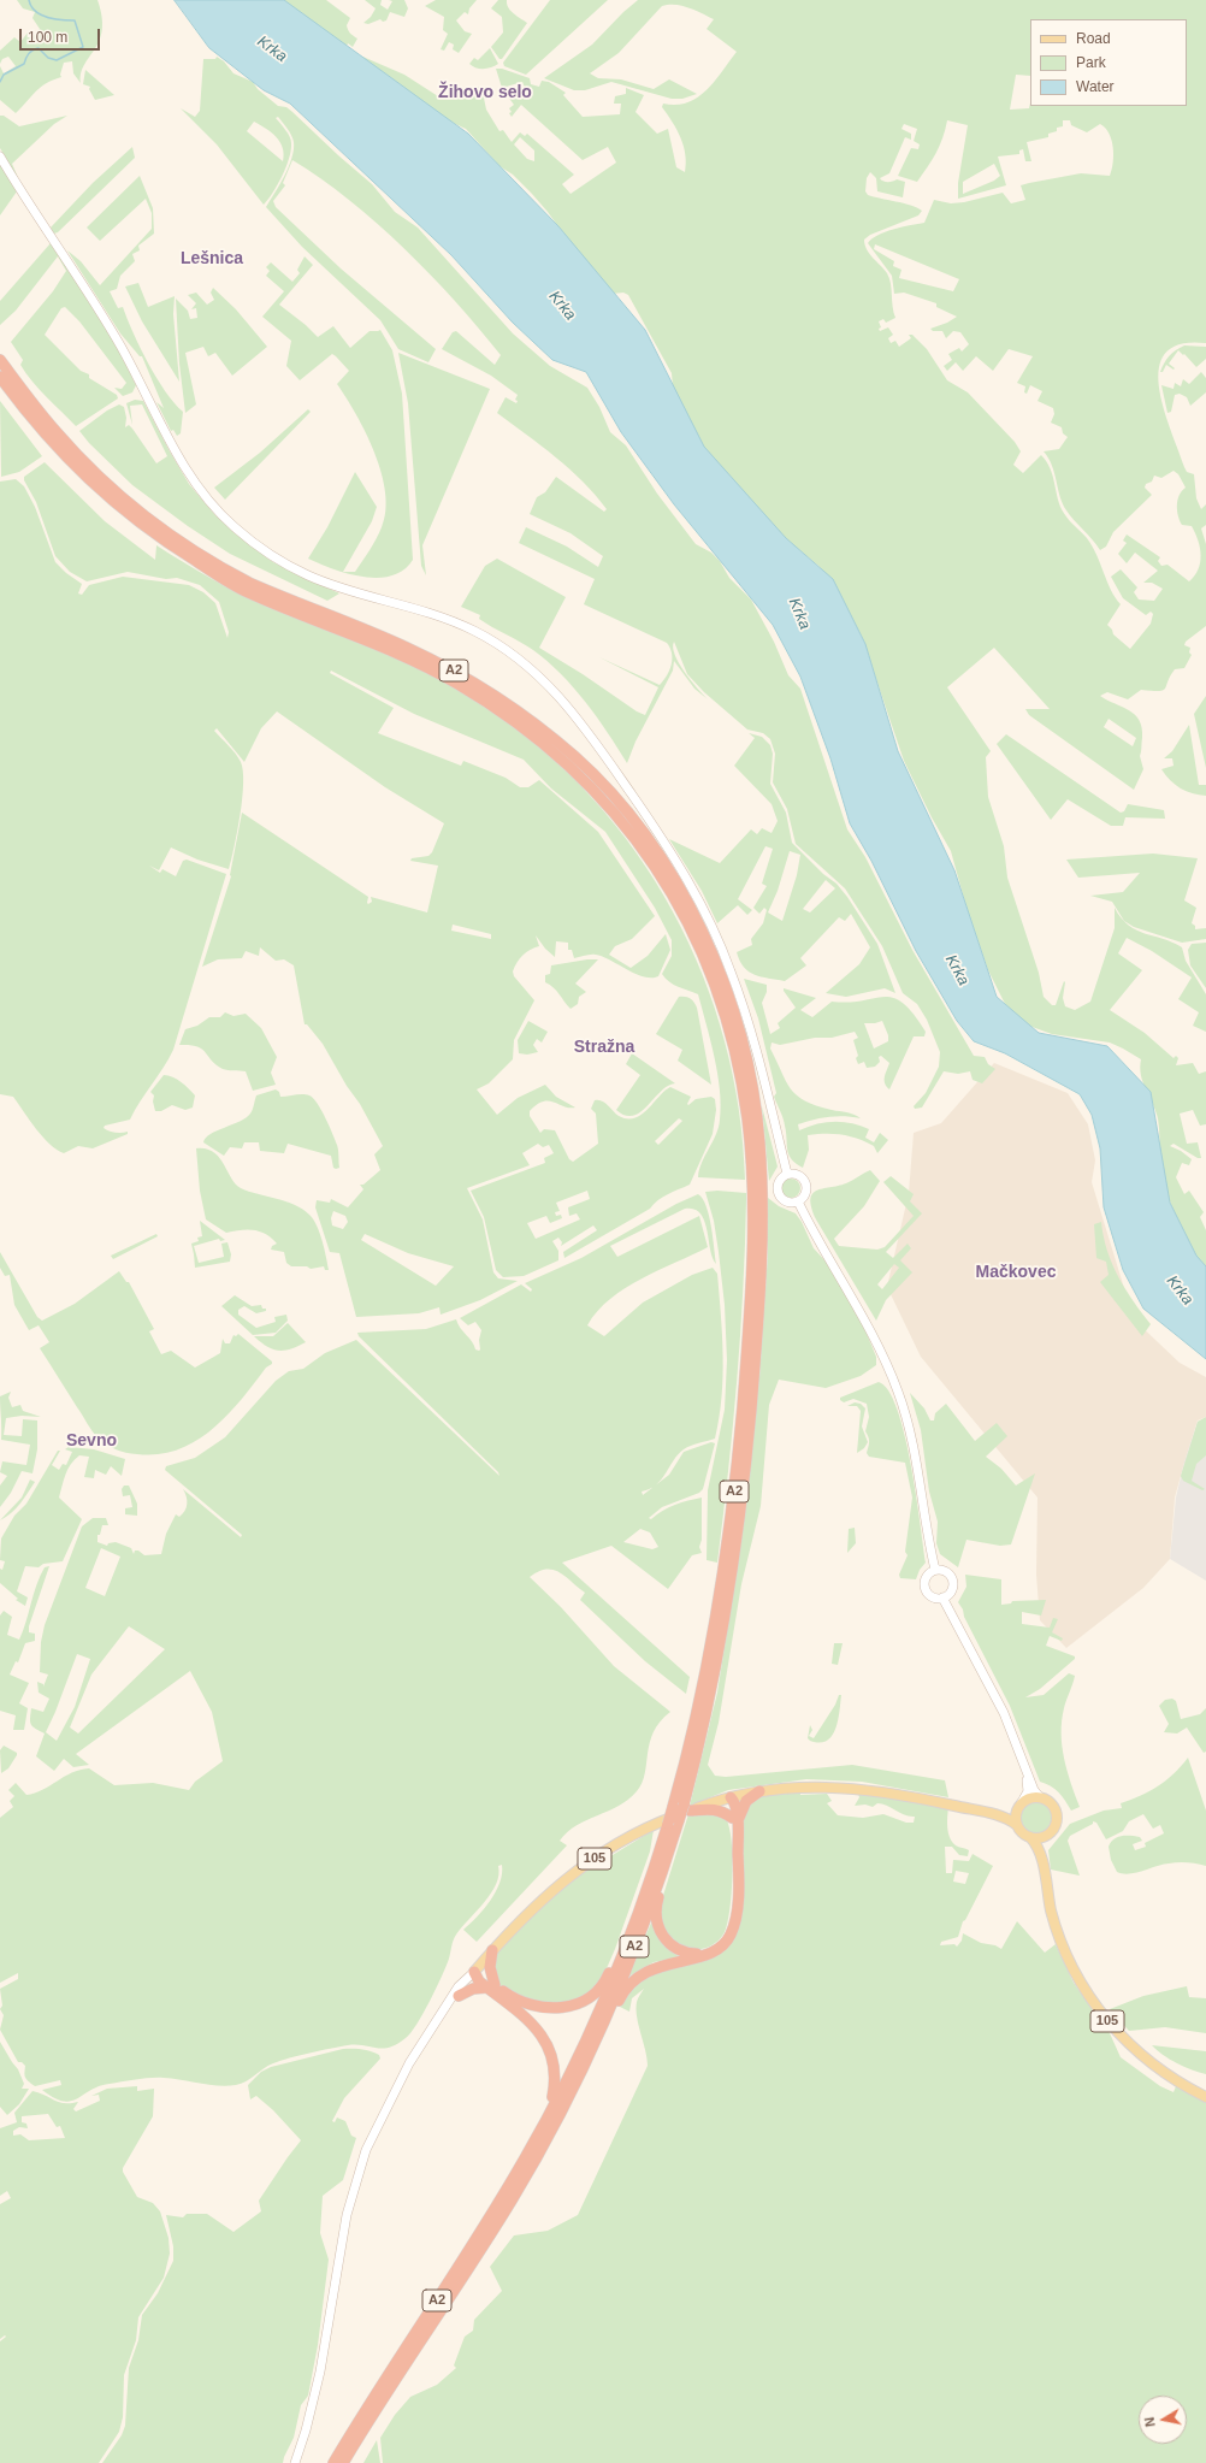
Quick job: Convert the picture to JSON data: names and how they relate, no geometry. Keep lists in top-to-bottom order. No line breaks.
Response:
{"streets":{"highway":["A2"],"main road":["105"]},"crossings":[["A2","105"]],"districts":["Žihovo selo","Lešnica","Stražna","Mačkovec","Sevno"],"water":["Krka"],"legend":["Road","Park","Water"],"scale_bar":"100 m","north":"left"}
